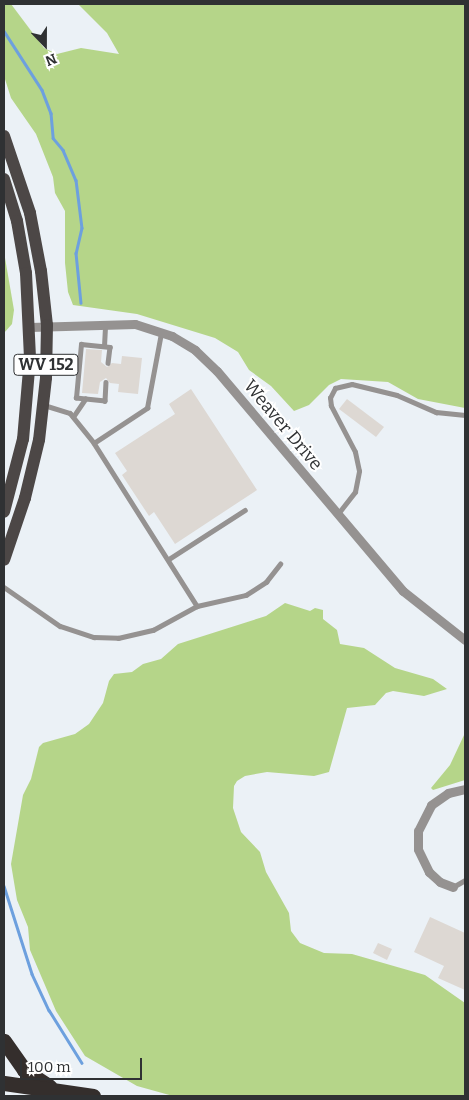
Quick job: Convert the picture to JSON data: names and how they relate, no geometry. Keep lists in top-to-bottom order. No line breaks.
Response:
{"streets":{"main road":["WV 152"],"street":["Weaver Drive"]},"crossings":[["WV 152","Weaver Drive"]],"scale_bar":"100 m","north":"bottom"}
